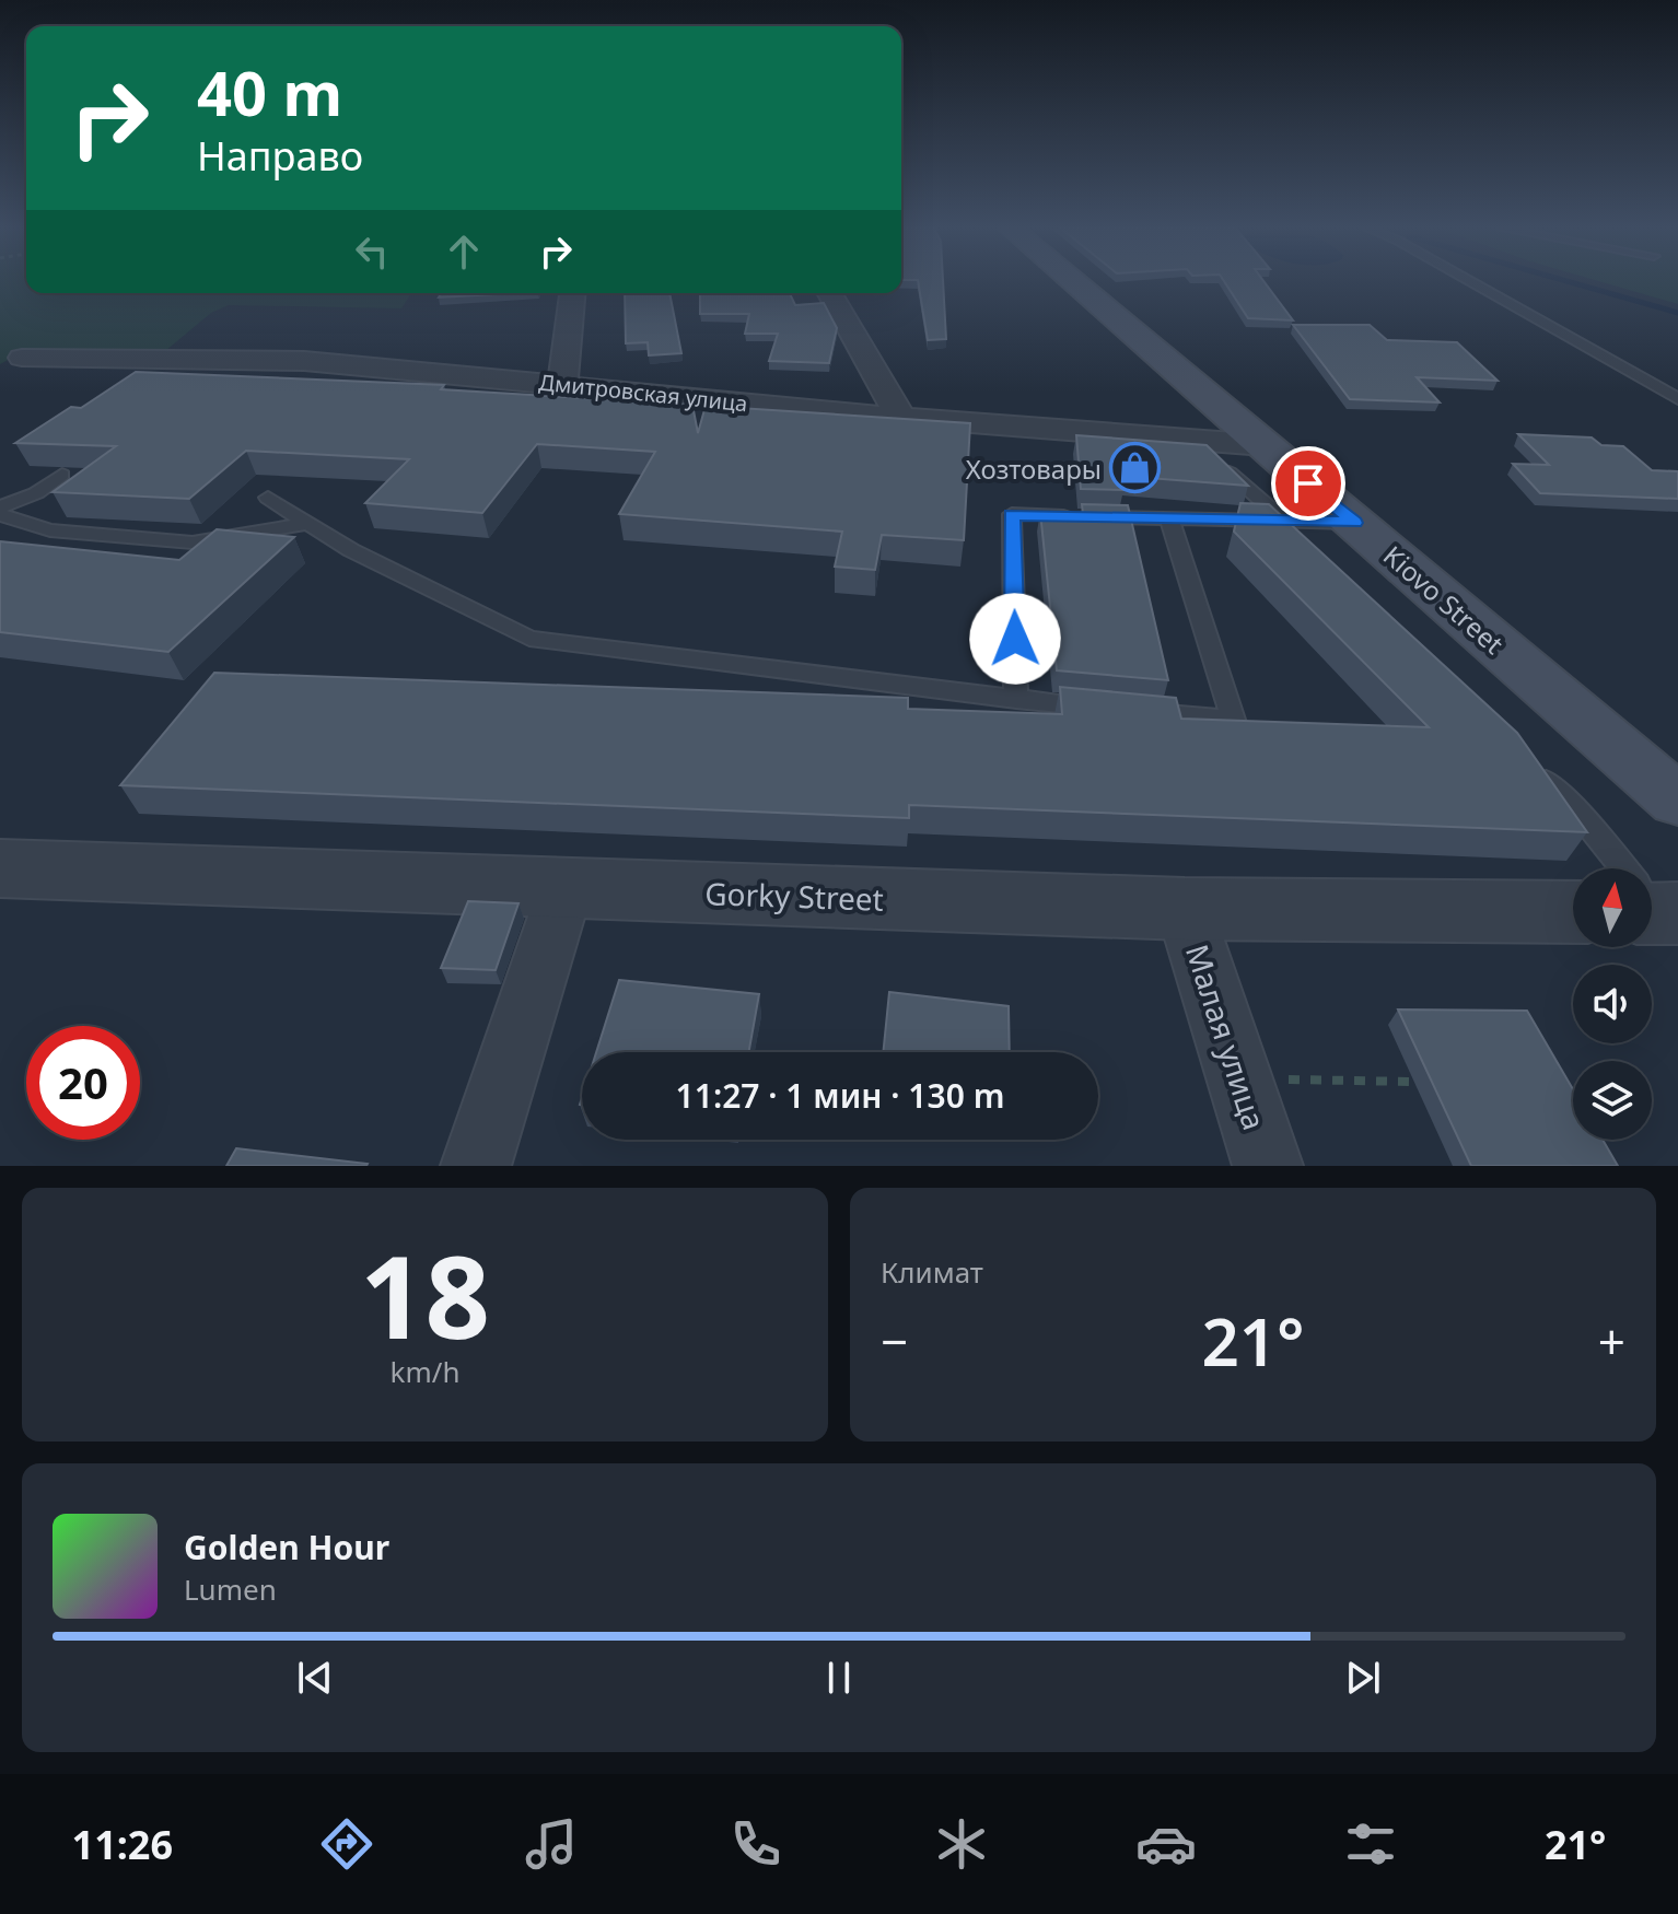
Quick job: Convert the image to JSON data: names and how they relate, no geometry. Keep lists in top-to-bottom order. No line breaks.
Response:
{"streets":{"main road":["Kiovo Street"],"street":["Дмитровская улица","Gorky Street","Малая улица"]},"crossings":[["Дмитровская улица","Kiovo Street"],["Gorky Street","Малая улица"]],"places":{"shop":["Хозтовары"]},"north":"top","page":{"turn":["40 m","Направо"],"limit":"20","trip":"11:27 · 1 мин · 130 m","tile":[["18","km/h"],"Климат"],"heat":["−","21°","+"],"song":["Golden Hour","Lumen"],"tabs":["11:26","21°"]}}
